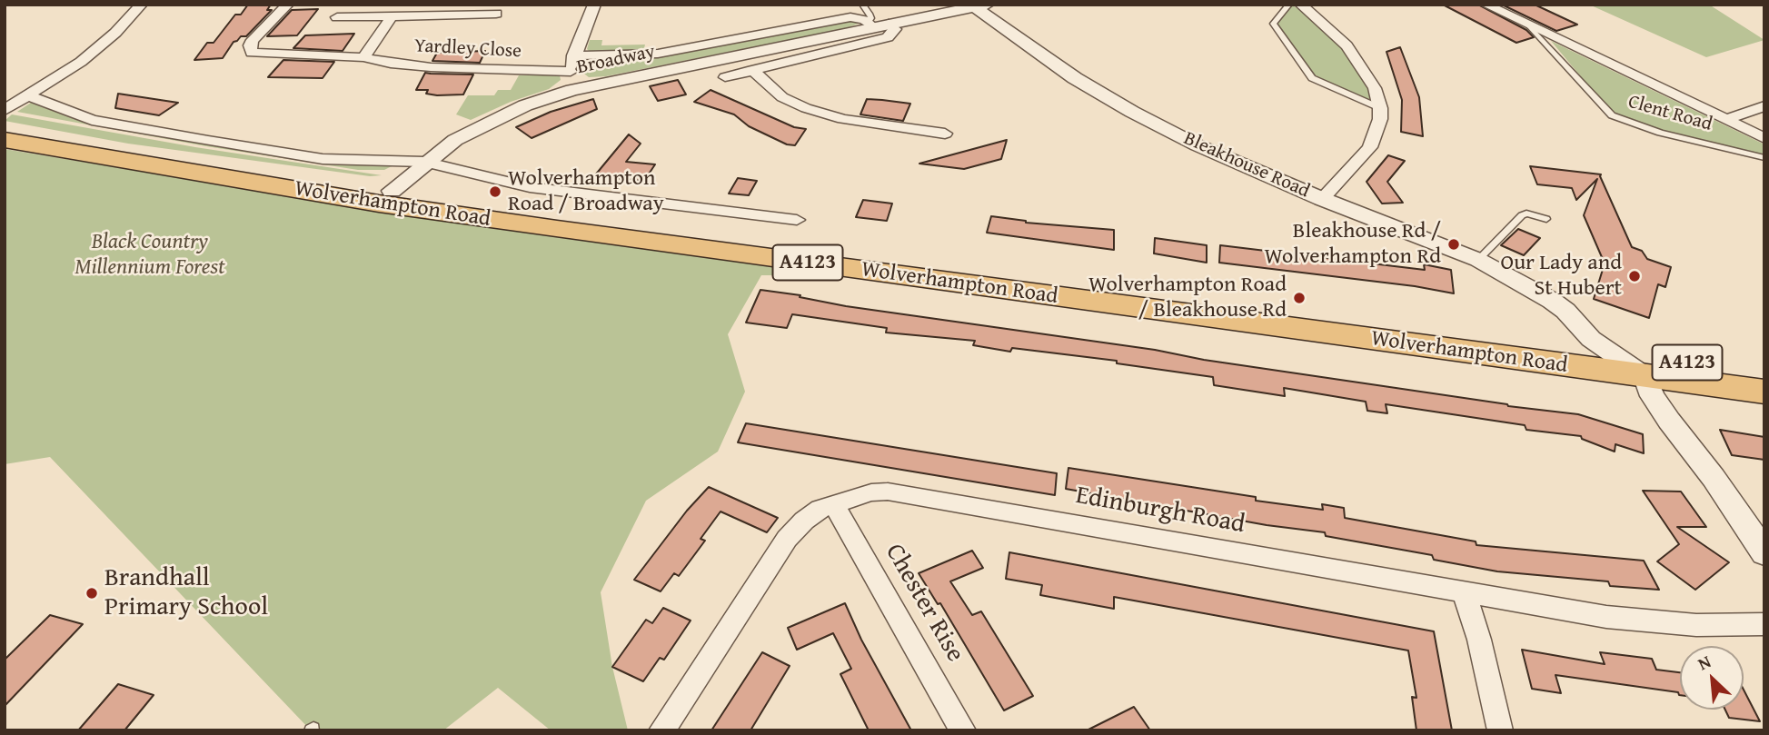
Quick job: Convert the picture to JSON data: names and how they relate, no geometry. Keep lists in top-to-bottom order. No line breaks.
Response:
{"streets":{"highway":["Wolverhampton Road","A4123"],"street":["Yardley Close","Broadway","Clent Road","Bleakhouse Road","Edinburgh Road","Chester Rise"]},"crossings":[["Broadway","Bleakhouse Road"],["Broadway","Wolverhampton Road"],["Bleakhouse Road","Wolverhampton Road"],["Edinburgh Road","Chester Rise"]],"parks":["Black Country Millennium Forest"],"places":["Wolverhampton Road / Broadway","Bleakhouse Rd / Wolverhampton Rd","Our Lady and St Hubert","Wolverhampton Road / Bleakhouse Rd","Brandhall Primary School"],"north":"top left"}
